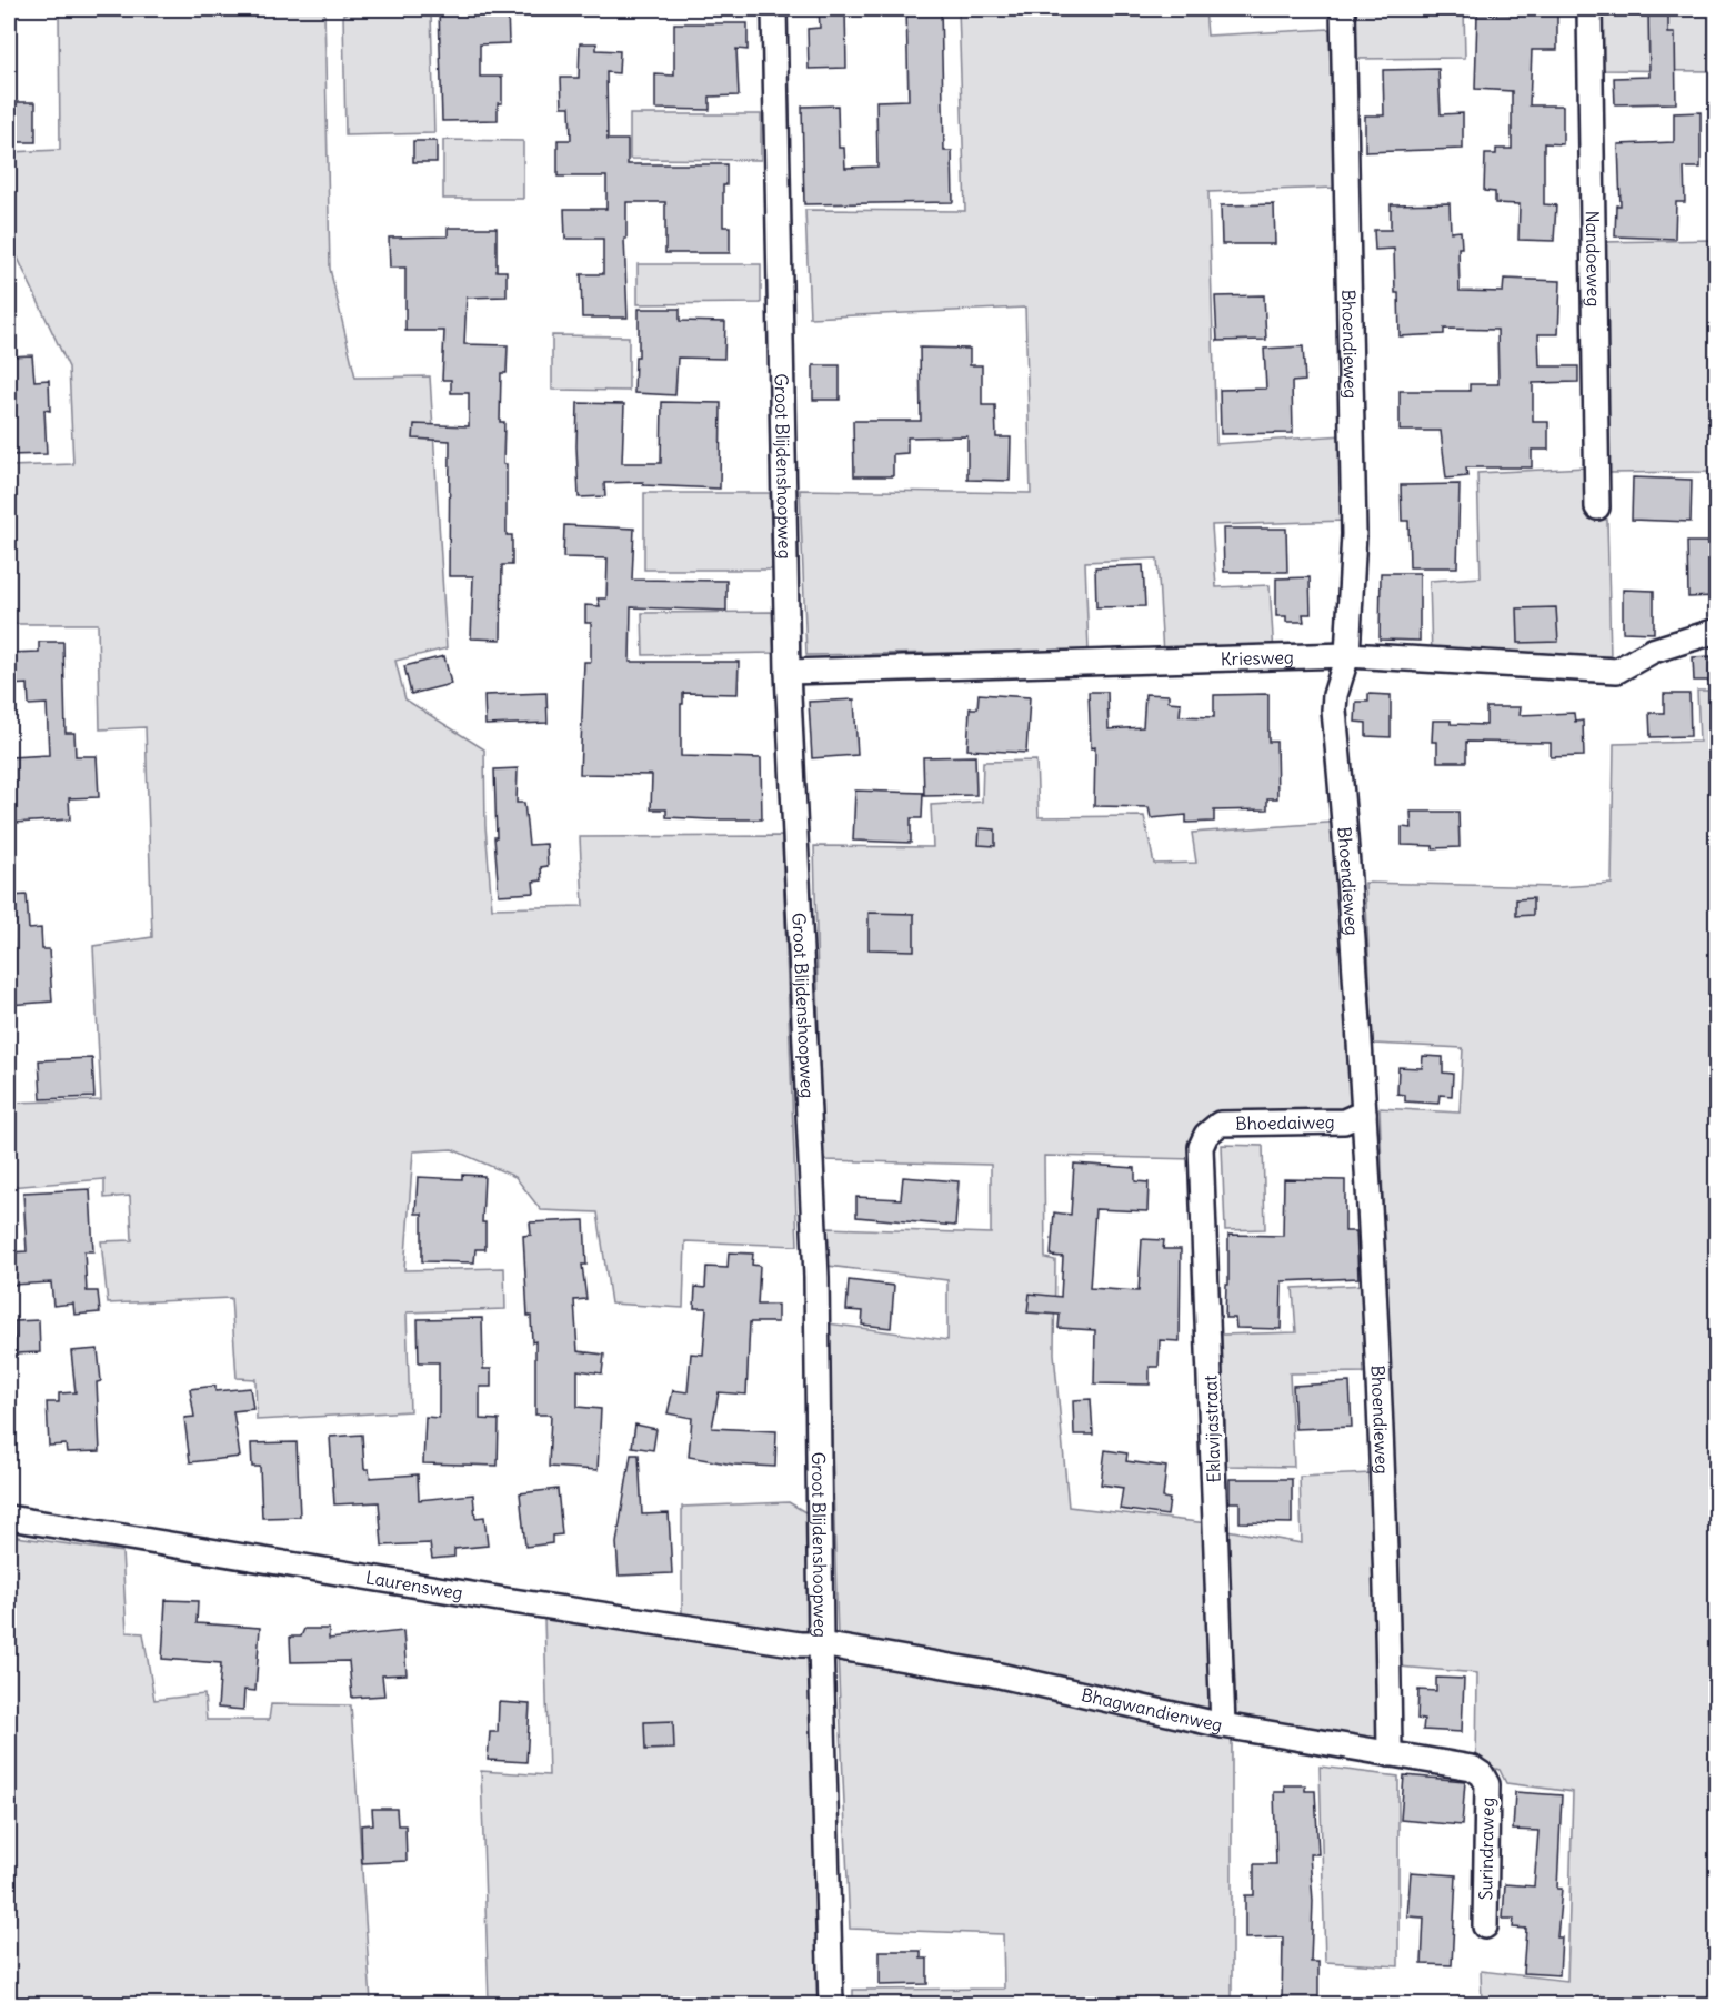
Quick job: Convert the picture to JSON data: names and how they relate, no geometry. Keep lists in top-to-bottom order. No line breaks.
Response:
{"streets":{"street":["Nandoeweg","Bhoendieweg","Groot Blijdenshoopweg","Kriesweg","Bhoedaiweg","Eklavijastraat","Laurensweg","Bhagwandienweg","Surindraweg"]},"crossings":[["Bhoendieweg","Kriesweg"],["Bhoendieweg","Bhoedaiweg"],["Bhoendieweg","Bhagwandienweg"],["Groot Blijdenshoopweg","Kriesweg"],["Groot Blijdenshoopweg","Laurensweg"],["Groot Blijdenshoopweg","Bhagwandienweg"],["Bhoedaiweg","Eklavijastraat"],["Eklavijastraat","Bhagwandienweg"],["Laurensweg","Bhagwandienweg"],["Bhagwandienweg","Surindraweg"]]}
